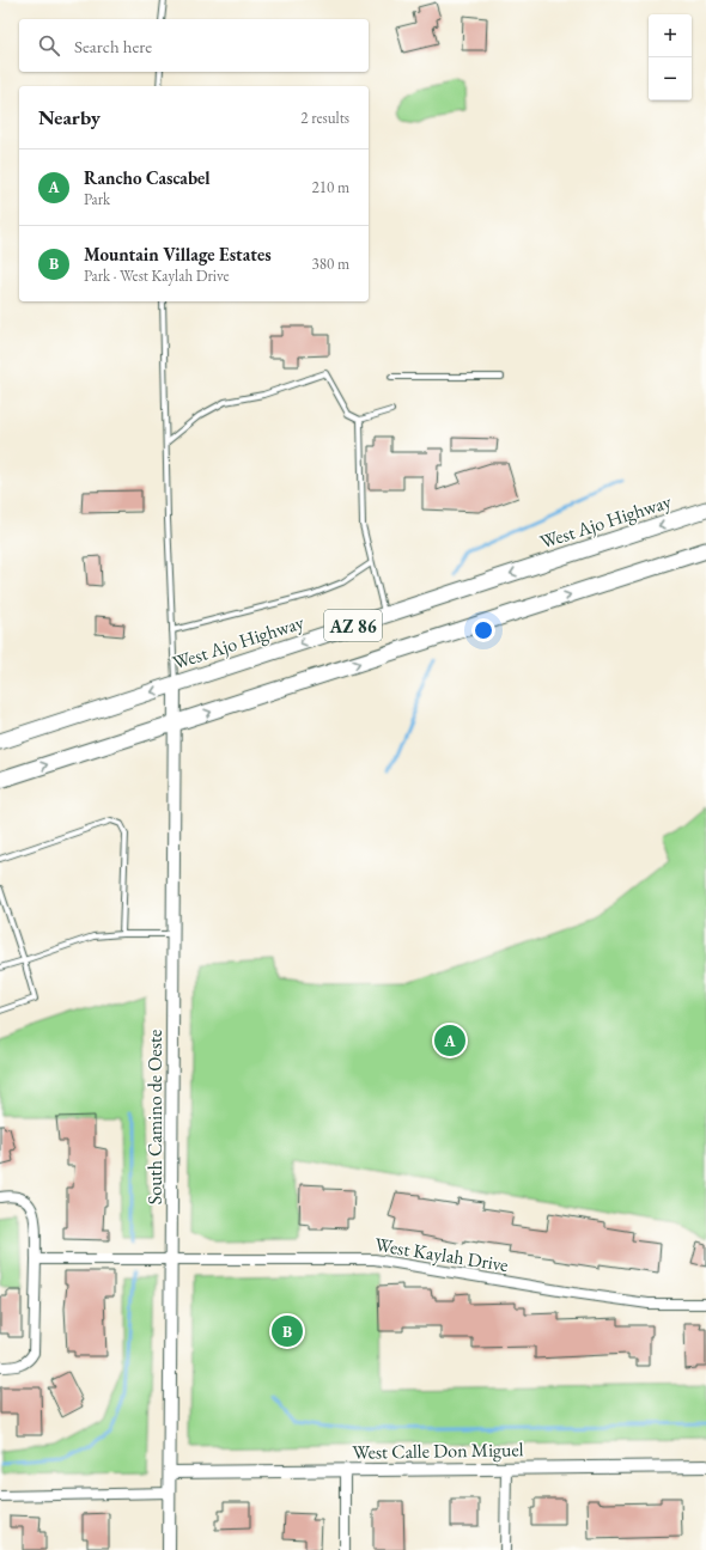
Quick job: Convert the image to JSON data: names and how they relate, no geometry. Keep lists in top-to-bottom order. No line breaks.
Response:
{"streets":{"main road":["West Ajo Highway","AZ 86"],"street":["South Camino de Oeste","West Kaylah Drive","West Calle Don Miguel"]},"crossings":[["West Ajo Highway","South Camino de Oeste"],["AZ 86","South Camino de Oeste"],["South Camino de Oeste","West Kaylah Drive"],["South Camino de Oeste","West Calle Don Miguel"]],"page":{"map_buttons":["+","−"],"search":"Search here","heading":["Nearby","2 results"],"list":[{"mark":"A","name":"Rancho Cascabel","note":"Park","value":"210 m"},{"mark":"B","name":"Mountain Village Estates","note":"Park · West Kaylah Drive","value":"380 m"}],"pins":["A","B"]}}
